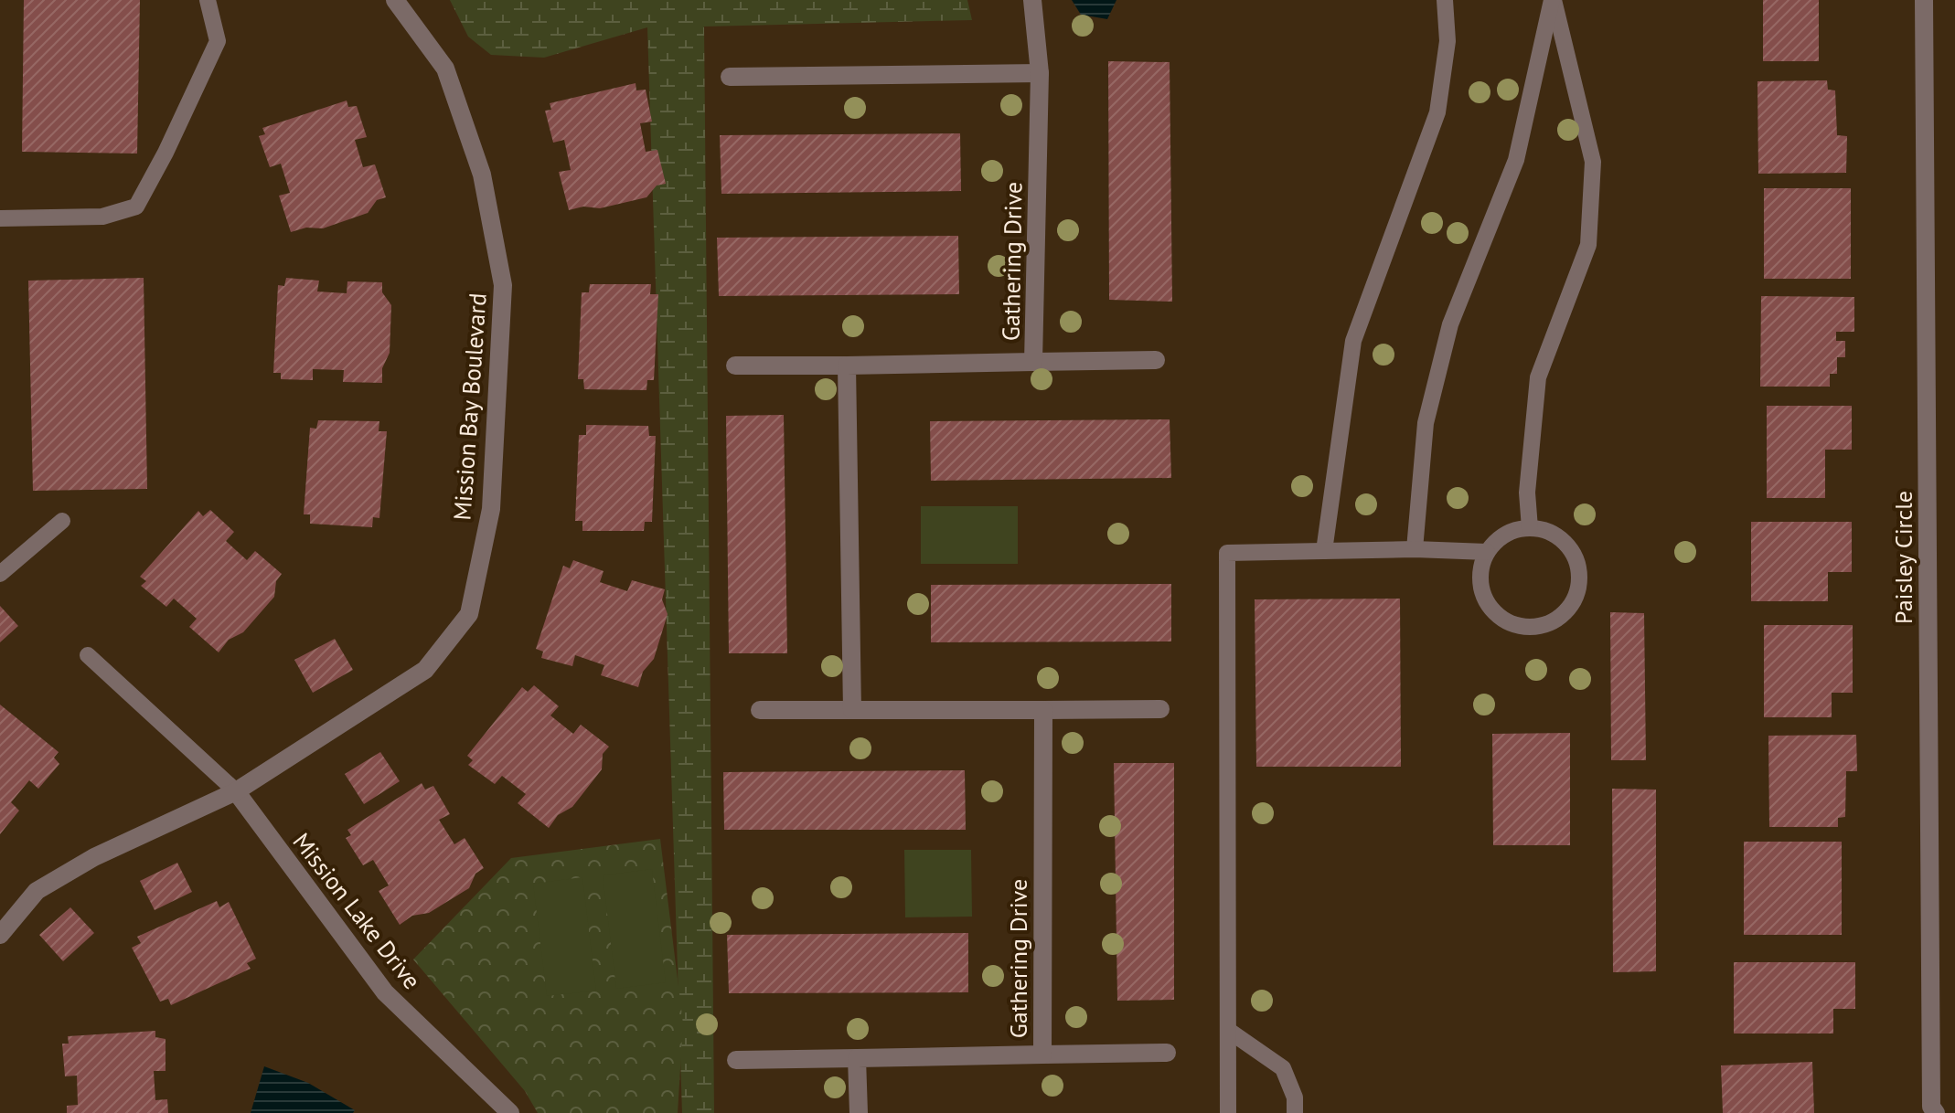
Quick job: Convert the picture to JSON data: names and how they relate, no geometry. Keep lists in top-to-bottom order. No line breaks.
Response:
{"streets":{"street":["Gathering Drive","Mission Bay Boulevard","Paisley Circle","Mission Lake Drive"]},"crossings":[["Mission Bay Boulevard","Mission Lake Drive"]]}
